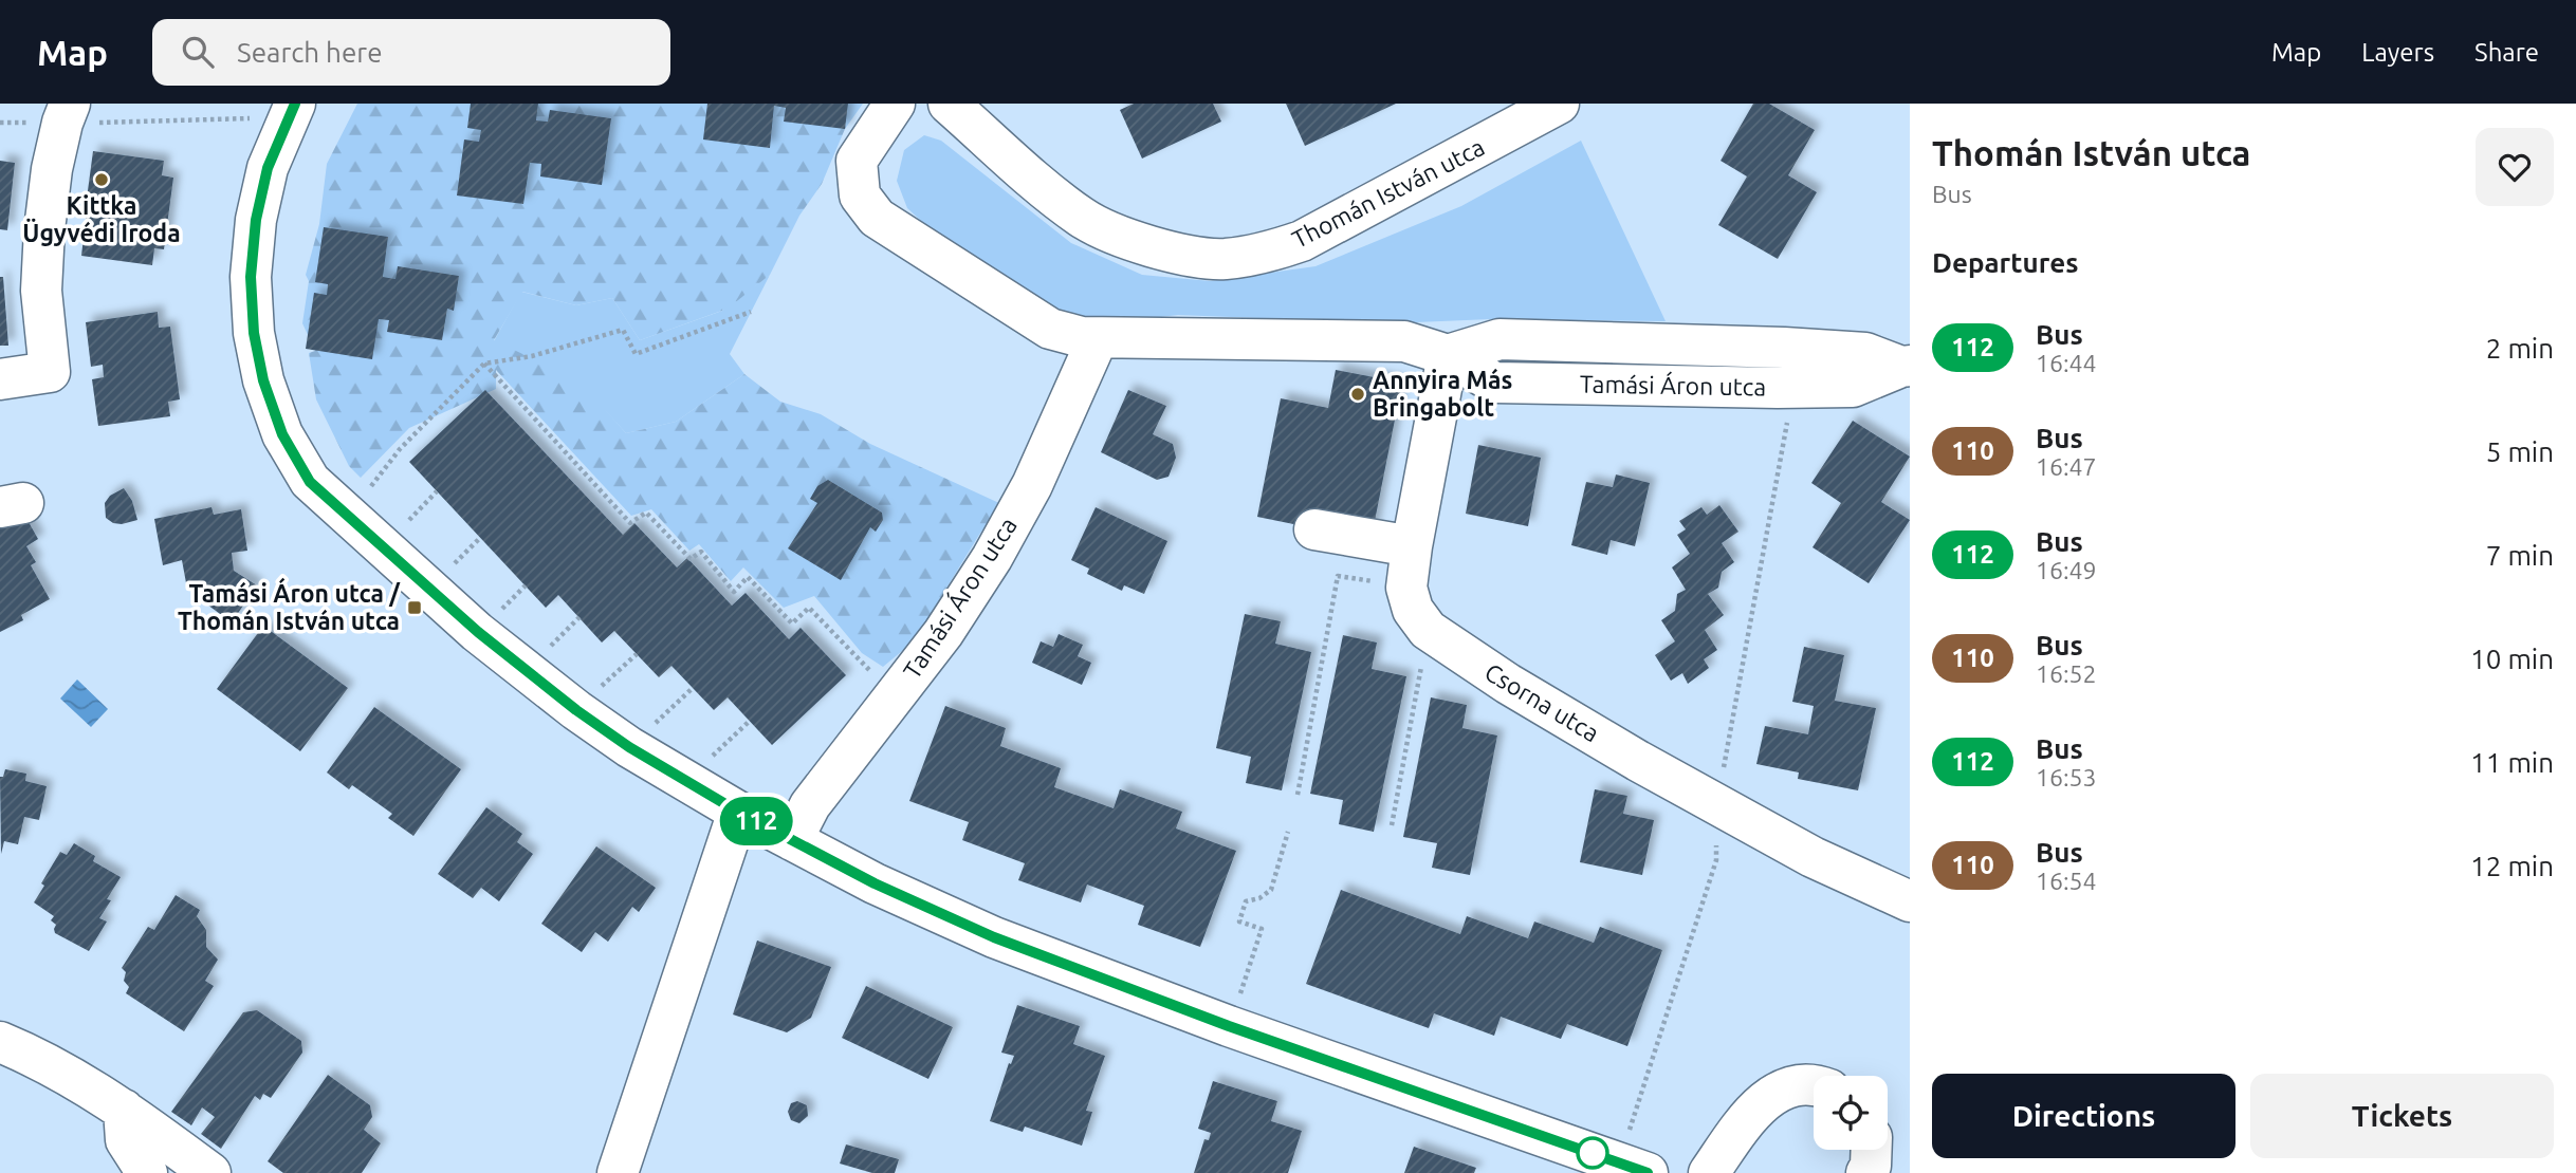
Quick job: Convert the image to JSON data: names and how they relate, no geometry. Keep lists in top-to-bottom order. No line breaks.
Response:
{"streets":{"street":["Thomán István utca","Tamási Áron utca","Csorna utca"]},"crossings":[["Tamási Áron utca","Csorna utca"]],"places":{"other":["Kittka Ügyvédi Iroda","Annyira Más Bringabolt"],"transit":["Tamási Áron utca / Thomán István utca"]},"lines":["bus line 112"],"page":{"header":"Map","search":"Search here","nav":["Map","Layers","Share"],"on_map":"112","heading":[["Thomán István utca","Bus"],"Departures"],"list":[{"mark":"112","name":"Bus","note":"16:44","value":"2 min"},{"mark":"110","name":"Bus","note":"16:47","value":"5 min"},{"mark":"112","name":"Bus","note":"16:49","value":"7 min"},{"mark":"110","name":"Bus","note":"16:52","value":"10 min"},{"mark":"112","name":"Bus","note":"16:53","value":"11 min"},{"mark":"110","name":"Bus","note":"16:54","value":"12 min"}],"buttons":["Directions","Tickets"]}}
